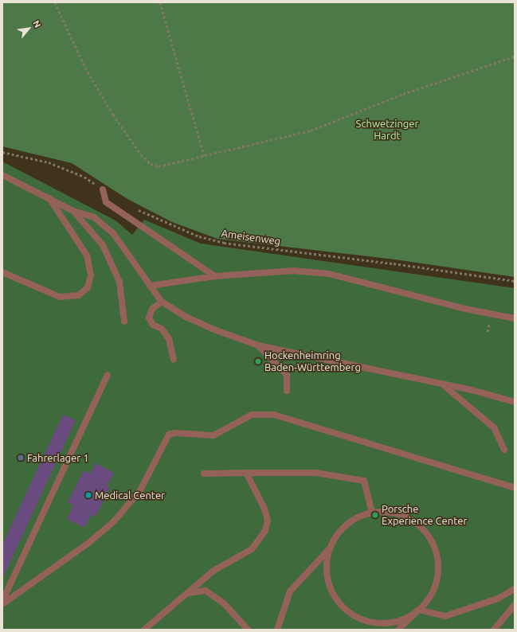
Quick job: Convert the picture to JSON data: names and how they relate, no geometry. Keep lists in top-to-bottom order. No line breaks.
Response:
{"streets":{"path":["Ameisenweg"]},"parks":["Schwetzinger Hardt"],"places":["Hockenheimring Baden-Württemberg","Fahrerlager 1","Medical Center","Porsche Experience Center"],"north":"top right"}
